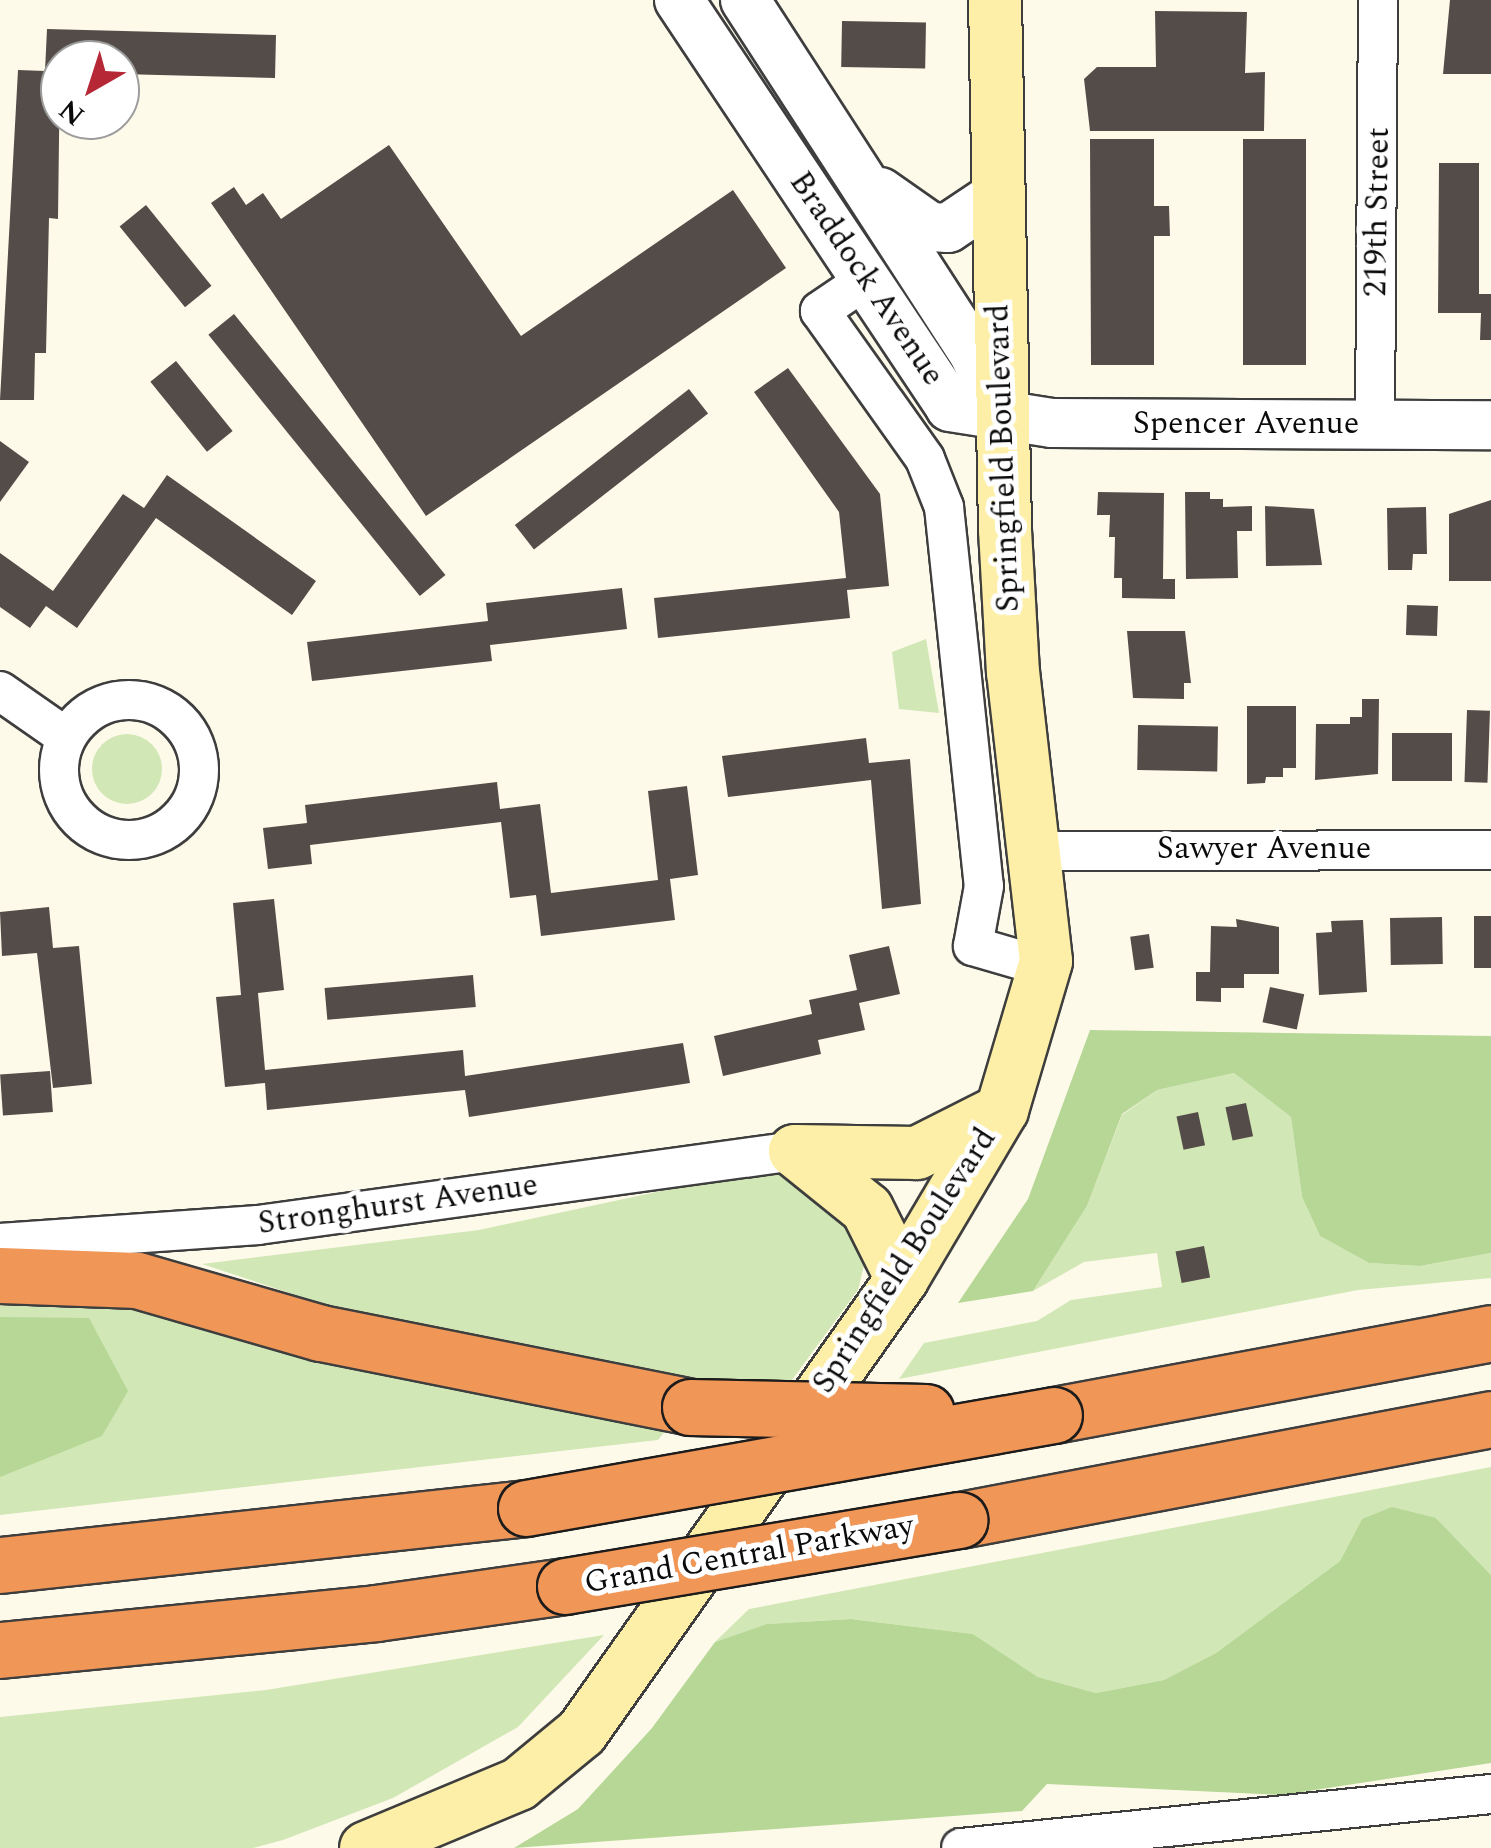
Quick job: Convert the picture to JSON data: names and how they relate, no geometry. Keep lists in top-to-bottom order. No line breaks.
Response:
{"streets":{"highway":["Grand Central Parkway"],"main road":["Springfield Boulevard"],"street":["219th Street","Braddock Avenue","Spencer Avenue","Sawyer Avenue","Stronghurst Avenue"]},"crossings":[["219th Street","Spencer Avenue"],["Braddock Avenue","Spencer Avenue"],["Braddock Avenue","Springfield Boulevard"],["Spencer Avenue","Springfield Boulevard"],["Springfield Boulevard","Sawyer Avenue"]],"north":"bottom left"}
